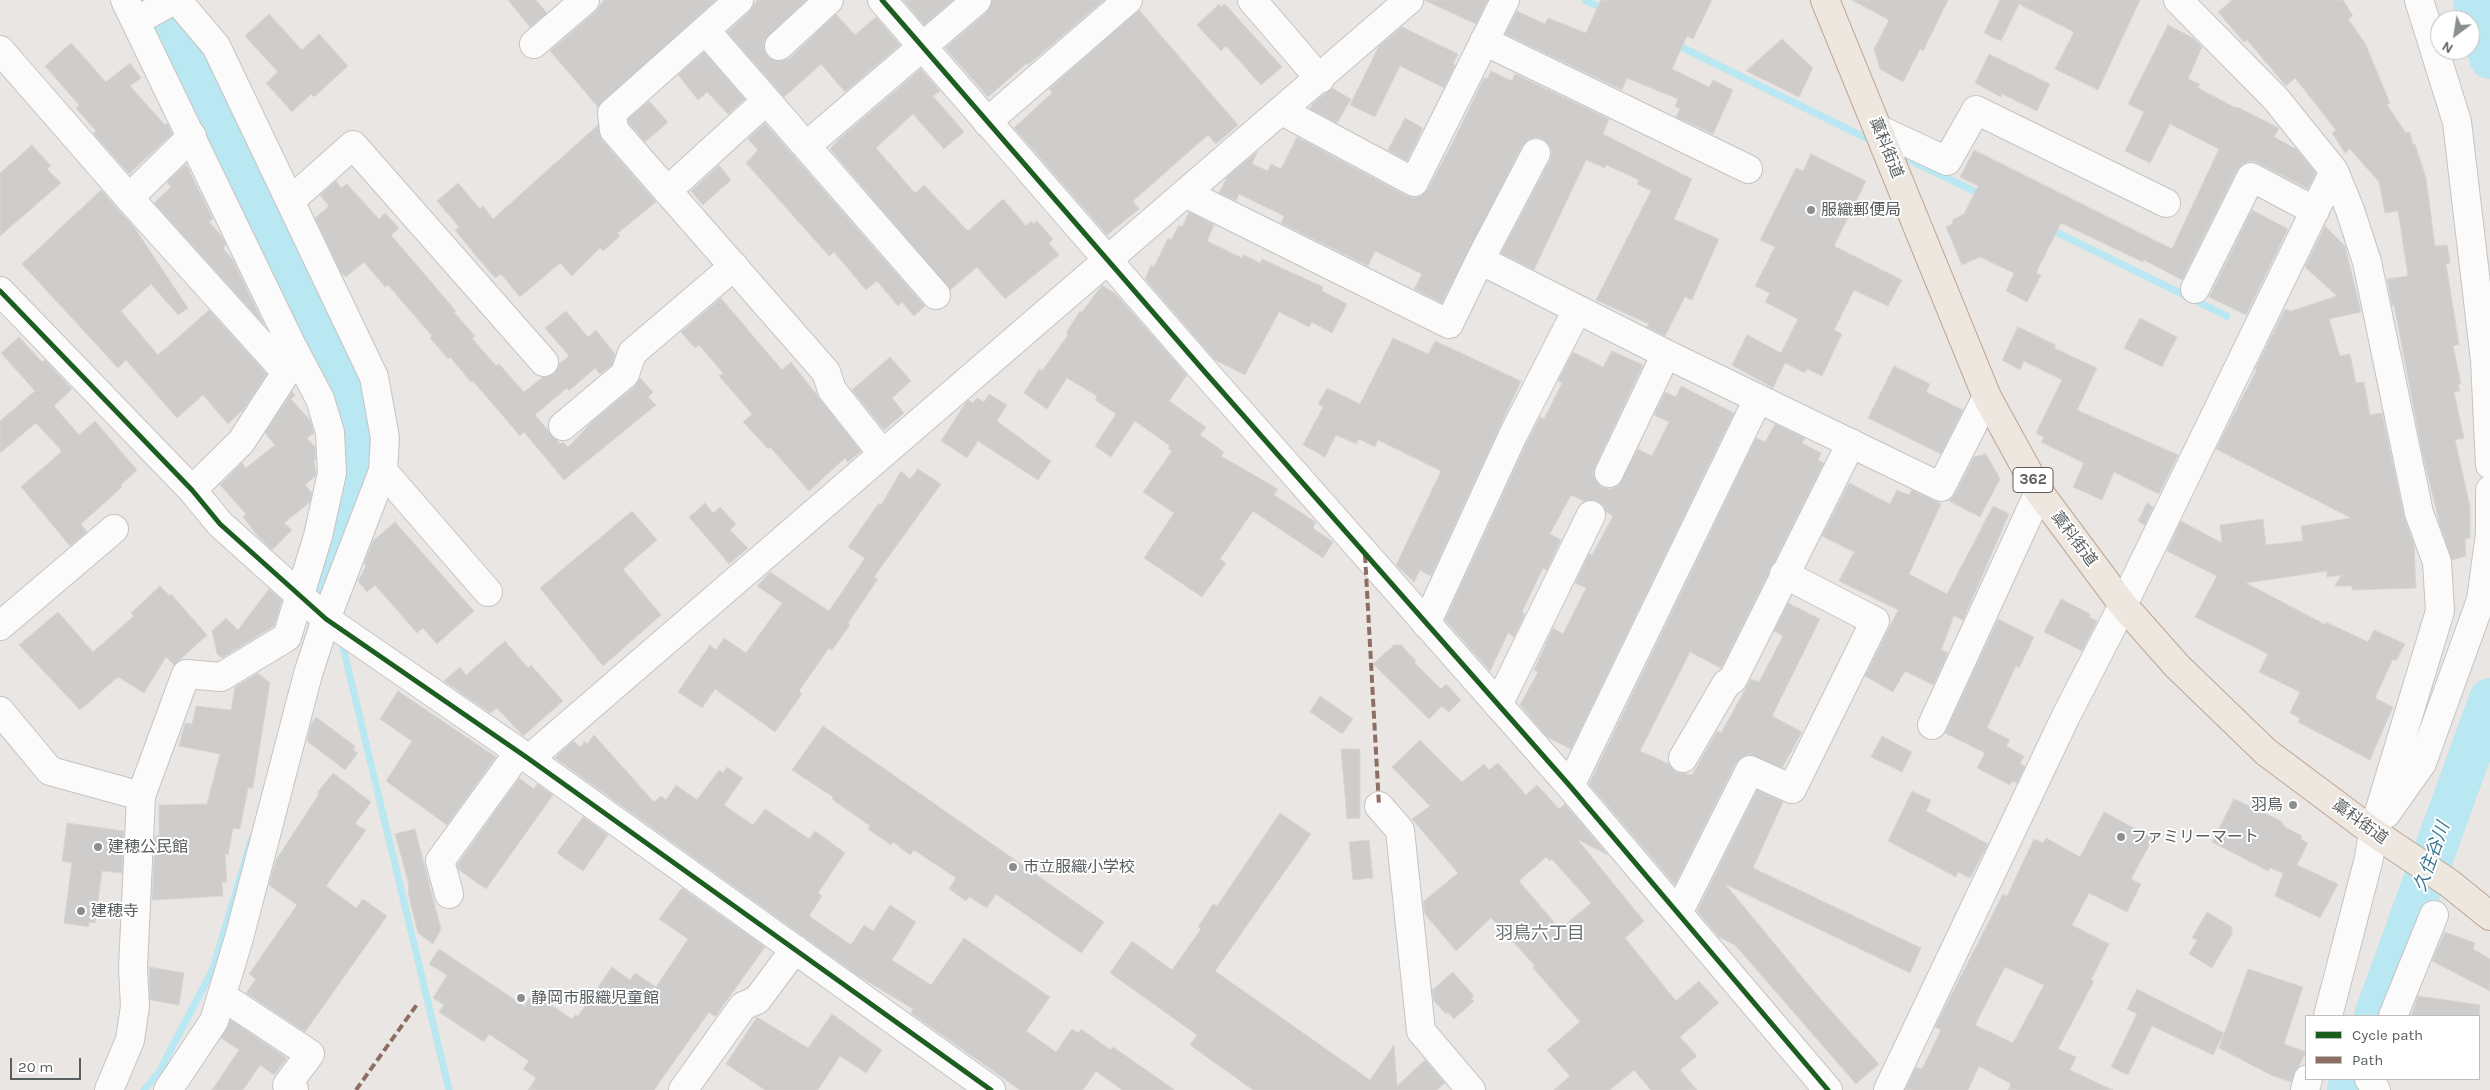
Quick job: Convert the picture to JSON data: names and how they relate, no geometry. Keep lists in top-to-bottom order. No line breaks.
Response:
{"streets":{"highway":["藁科街道","362"]},"districts":["羽鳥六丁目"],"water":["久住谷川"],"places":["服織郵便局","羽鳥","ファミリーマート","建穂公民館","市立服織小学校","建穂寺","静岡市服織児童館"],"legend":["Cycle path","Path"],"scale_bar":"20 m","north":"bottom left"}
